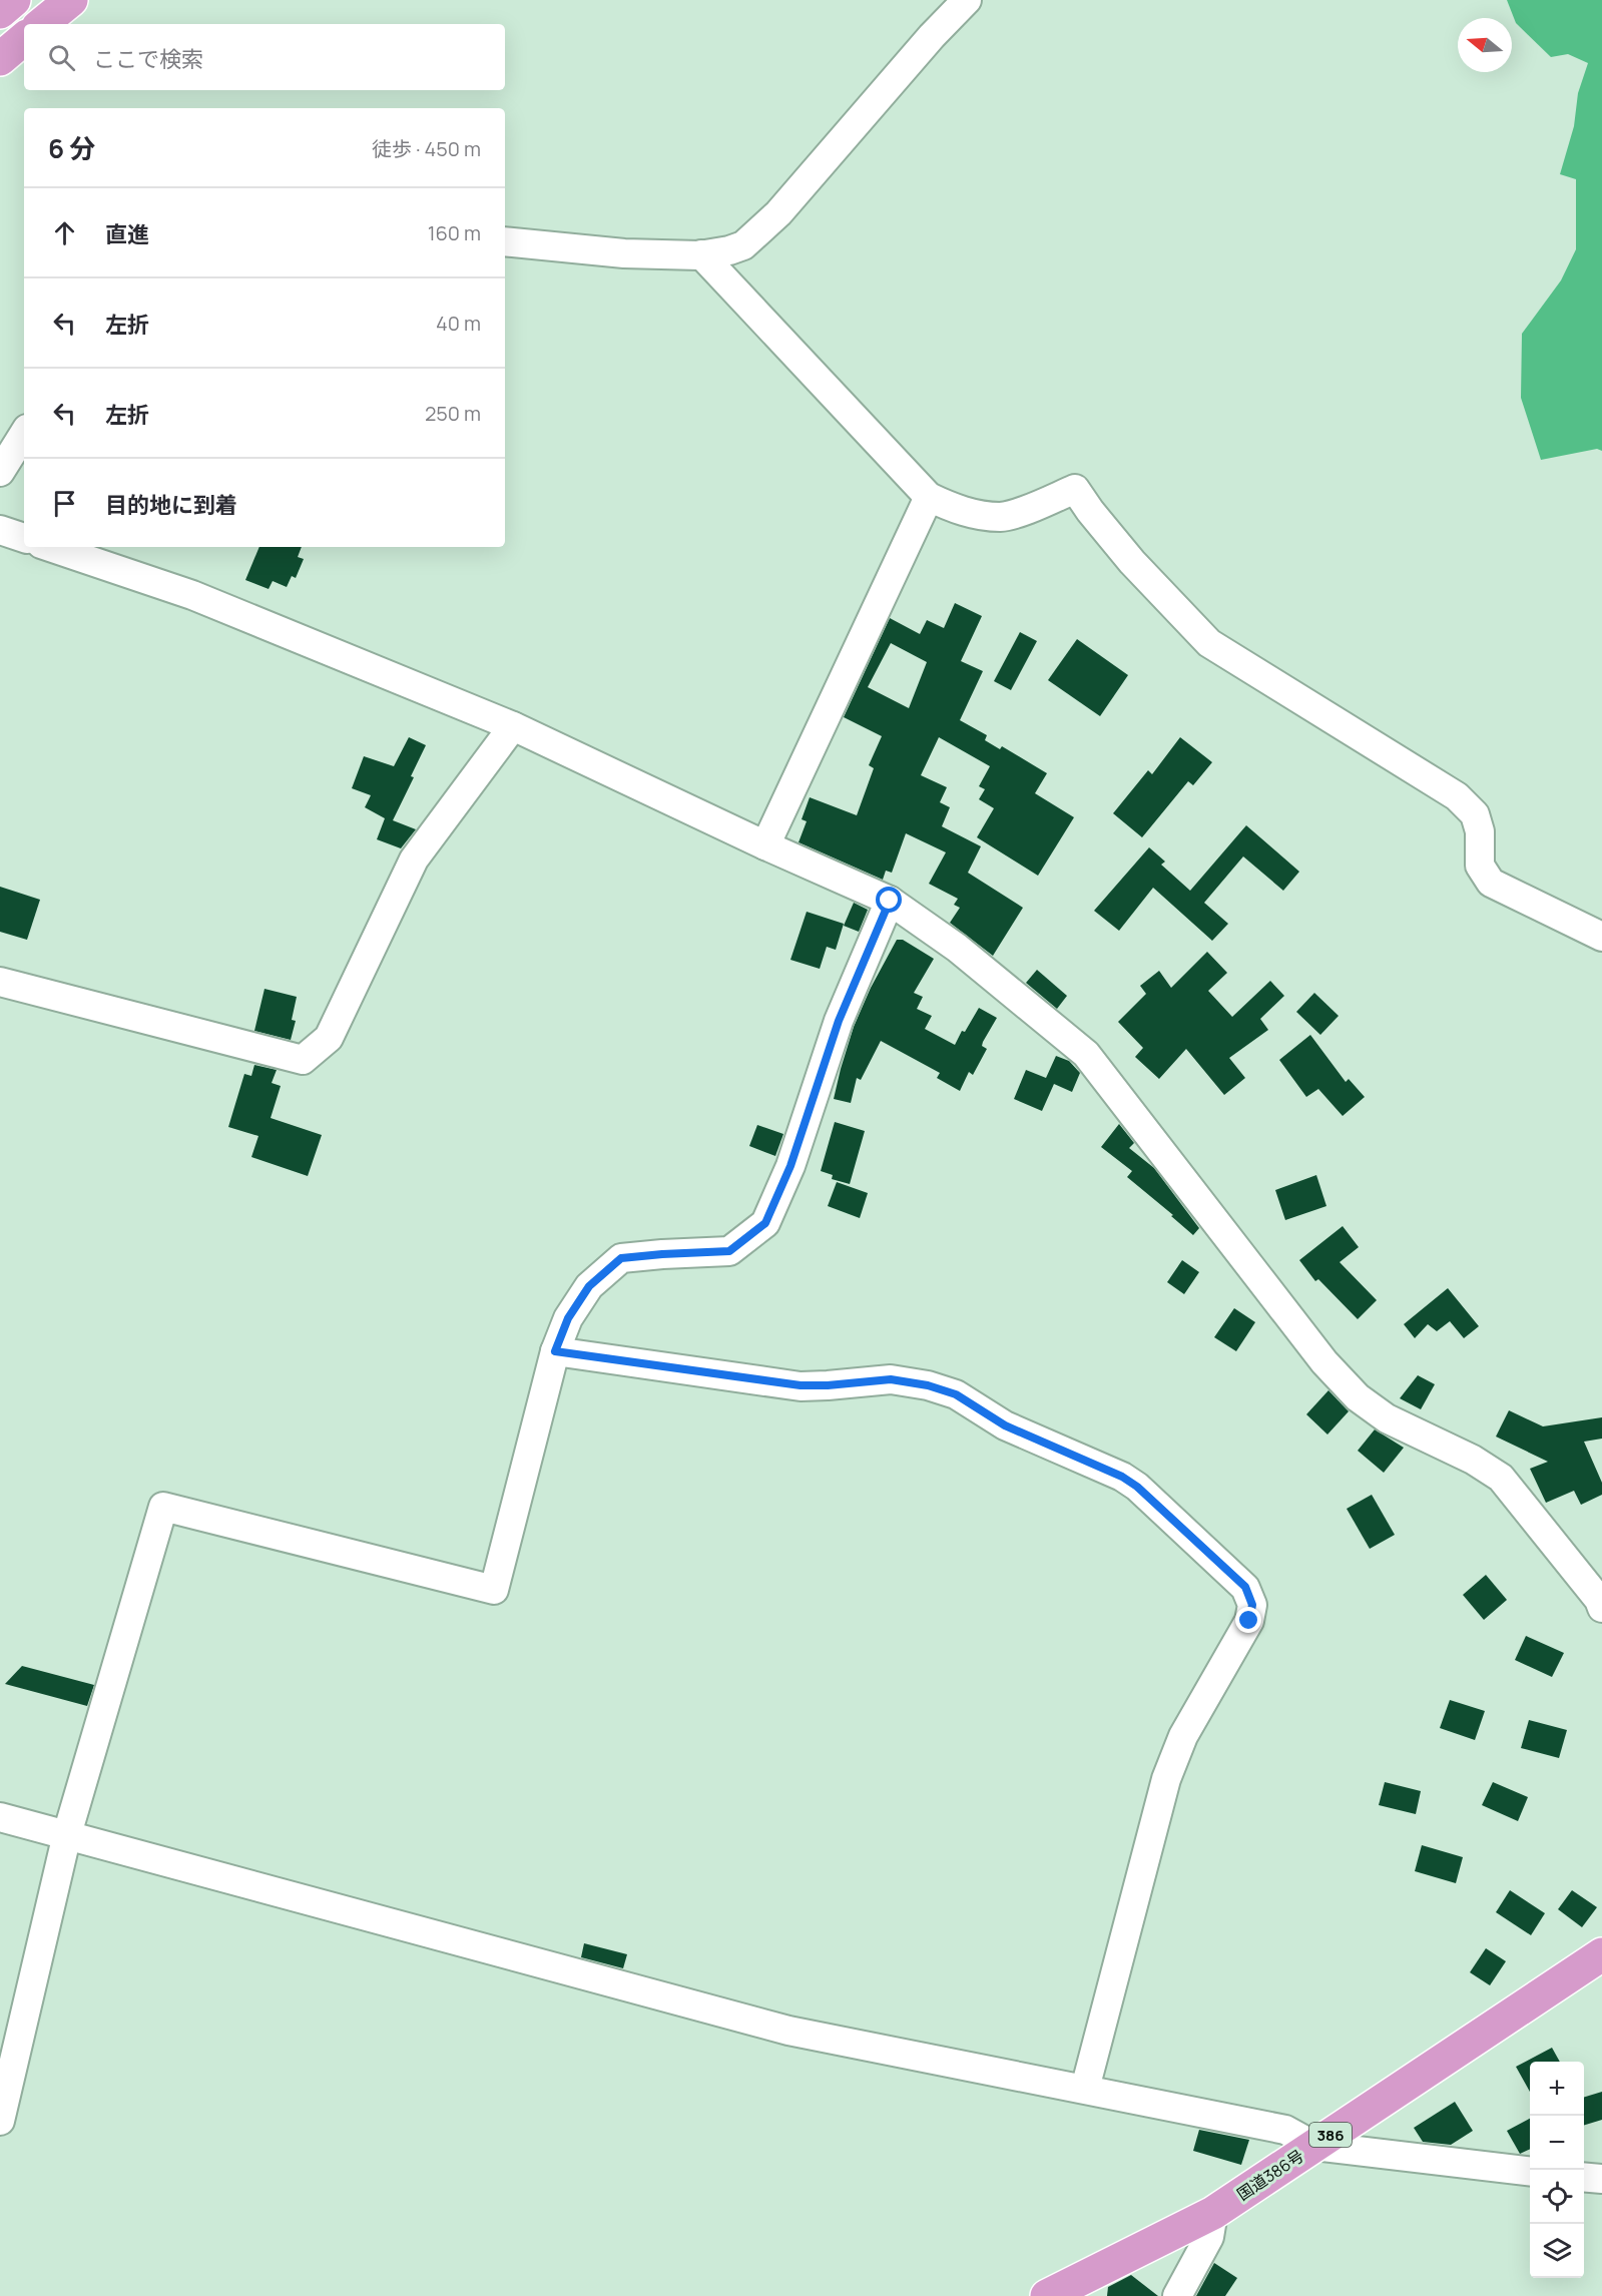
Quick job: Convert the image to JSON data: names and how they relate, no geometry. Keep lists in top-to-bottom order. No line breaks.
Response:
{"streets":{"highway":["386","国道386号"]},"north":"left","page":{"search":"ここで検索","heading":["6 分","徒歩 · 450 m"],"list":[["直進","160 m"],["左折","40 m"],["左折","250 m"],"目的地に到着"],"map_buttons":["+","−"]}}
